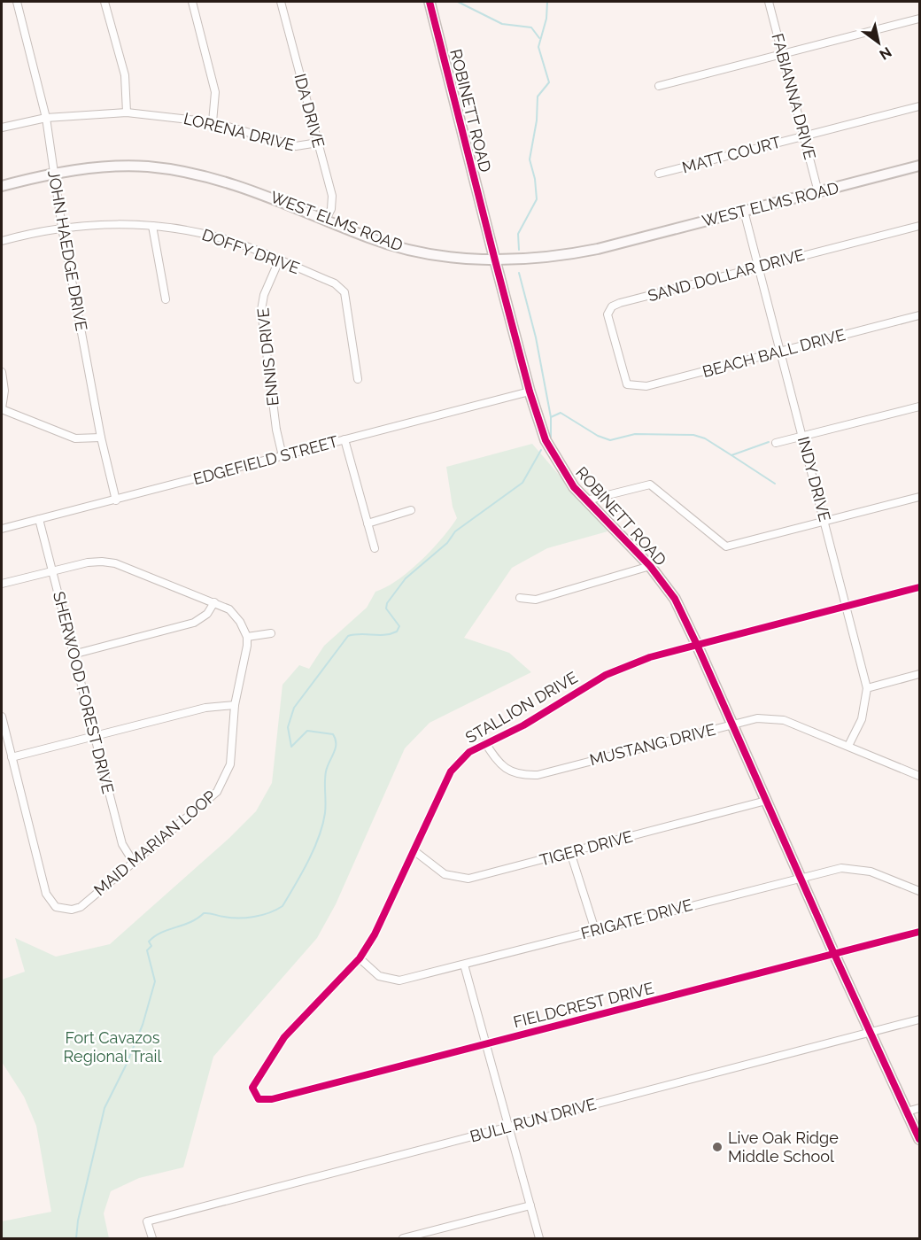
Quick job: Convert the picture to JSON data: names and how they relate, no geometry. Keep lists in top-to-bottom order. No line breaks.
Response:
{"streets":{"street":["FABIANNA DRIVE","IDA DRIVE","ROBINETT ROAD","LORENA DRIVE","MATT COURT","WEST ELMS ROAD","JOHN HAEDGE DRIVE","DOFFY DRIVE","SAND DOLLAR DRIVE","BEACH BALL DRIVE","ENNIS DRIVE","EDGEFIELD STREET","INDY DRIVE","SHERWOOD FOREST DRIVE","STALLION DRIVE","MUSTANG DRIVE","MAID MARIAN LOOP","TIGER DRIVE","FRIGATE DRIVE","FIELDCREST DRIVE","BULL RUN DRIVE"]},"crossings":[["FABIANNA DRIVE","MATT COURT"],["FABIANNA DRIVE","WEST ELMS ROAD"],["IDA DRIVE","LORENA DRIVE"],["IDA DRIVE","WEST ELMS ROAD"],["ROBINETT ROAD","WEST ELMS ROAD"],["ROBINETT ROAD","EDGEFIELD STREET"],["ROBINETT ROAD","STALLION DRIVE"],["ROBINETT ROAD","MUSTANG DRIVE"],["ROBINETT ROAD","TIGER DRIVE"],["ROBINETT ROAD","FRIGATE DRIVE"],["ROBINETT ROAD","FIELDCREST DRIVE"],["ROBINETT ROAD","BULL RUN DRIVE"],["LORENA DRIVE","JOHN HAEDGE DRIVE"],["WEST ELMS ROAD","JOHN HAEDGE DRIVE"],["WEST ELMS ROAD","INDY DRIVE"],["JOHN HAEDGE DRIVE","DOFFY DRIVE"],["JOHN HAEDGE DRIVE","EDGEFIELD STREET"],["DOFFY DRIVE","ENNIS DRIVE"],["SAND DOLLAR DRIVE","BEACH BALL DRIVE"],["SAND DOLLAR DRIVE","INDY DRIVE"],["BEACH BALL DRIVE","INDY DRIVE"],["ENNIS DRIVE","EDGEFIELD STREET"],["EDGEFIELD STREET","SHERWOOD FOREST DRIVE"],["INDY DRIVE","STALLION DRIVE"],["INDY DRIVE","MUSTANG DRIVE"],["SHERWOOD FOREST DRIVE","MAID MARIAN LOOP"],["STALLION DRIVE","MUSTANG DRIVE"],["STALLION DRIVE","TIGER DRIVE"],["STALLION DRIVE","FRIGATE DRIVE"],["STALLION DRIVE","FIELDCREST DRIVE"]],"parks":["Fort Cavazos Regional Trail"],"places":["Live Oak Ridge Middle School"],"north":"bottom right"}
